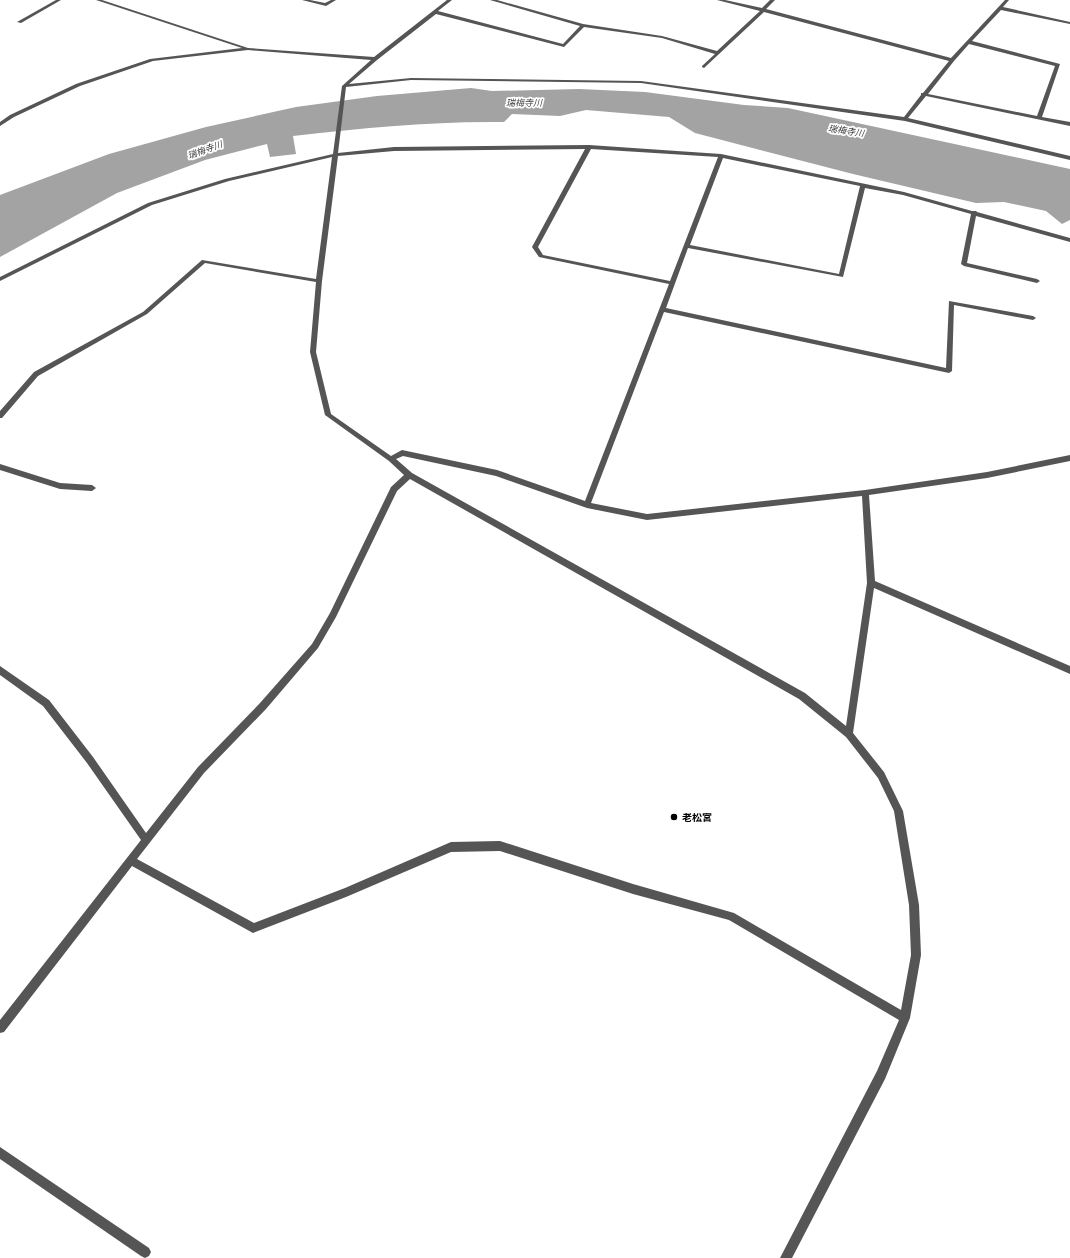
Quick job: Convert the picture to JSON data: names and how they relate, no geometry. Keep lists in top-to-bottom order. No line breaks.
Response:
{"water":["瑞梅寺川"],"places":["老松宮"]}
